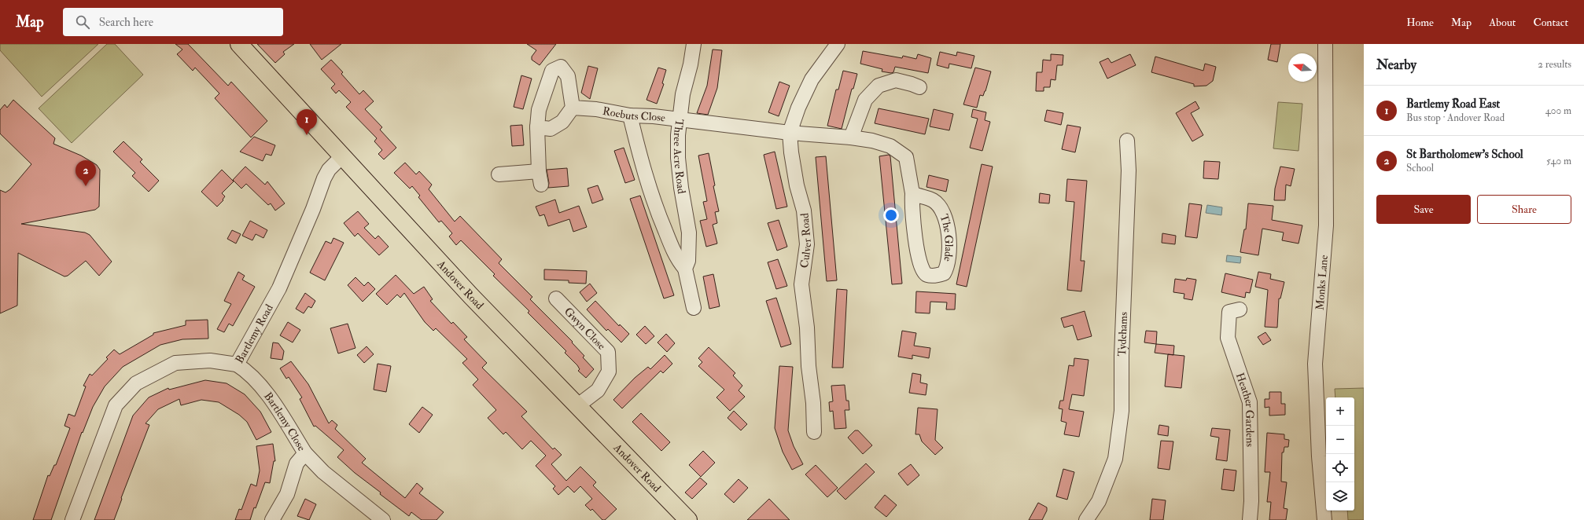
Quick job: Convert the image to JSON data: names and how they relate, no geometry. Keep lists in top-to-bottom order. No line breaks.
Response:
{"streets":{"main road":["Andover Road"],"street":["Roebuts Close","Three Acre Road","The Glade","Culver Road","Monks Lane","Gwyn Close","Bartlemy Road","Tydehams","Heather Gardens","Bartlemy Close"]},"crossings":[["Roebuts Close","Three Acre Road"],["Roebuts Close","The Glade"],["Roebuts Close","Culver Road"],["The Glade","Culver Road"],["Andover Road","Gwyn Close"],["Andover Road","Bartlemy Road"],["Bartlemy Road","Bartlemy Close"]],"north":"left","page":{"header":"Map","search":"Search here","nav":["Home","Map","About","Contact"],"heading":["Nearby","2 results"],"list":[{"mark":"1","name":"Bartlemy Road East","note":"Bus stop · Andover Road","value":"400 m"},{"mark":"2","name":"St Bartholomew's School","note":"School","value":"540 m"}],"pins":["1","2"],"buttons":["Save","Share"],"map_buttons":["+","−"]}}
